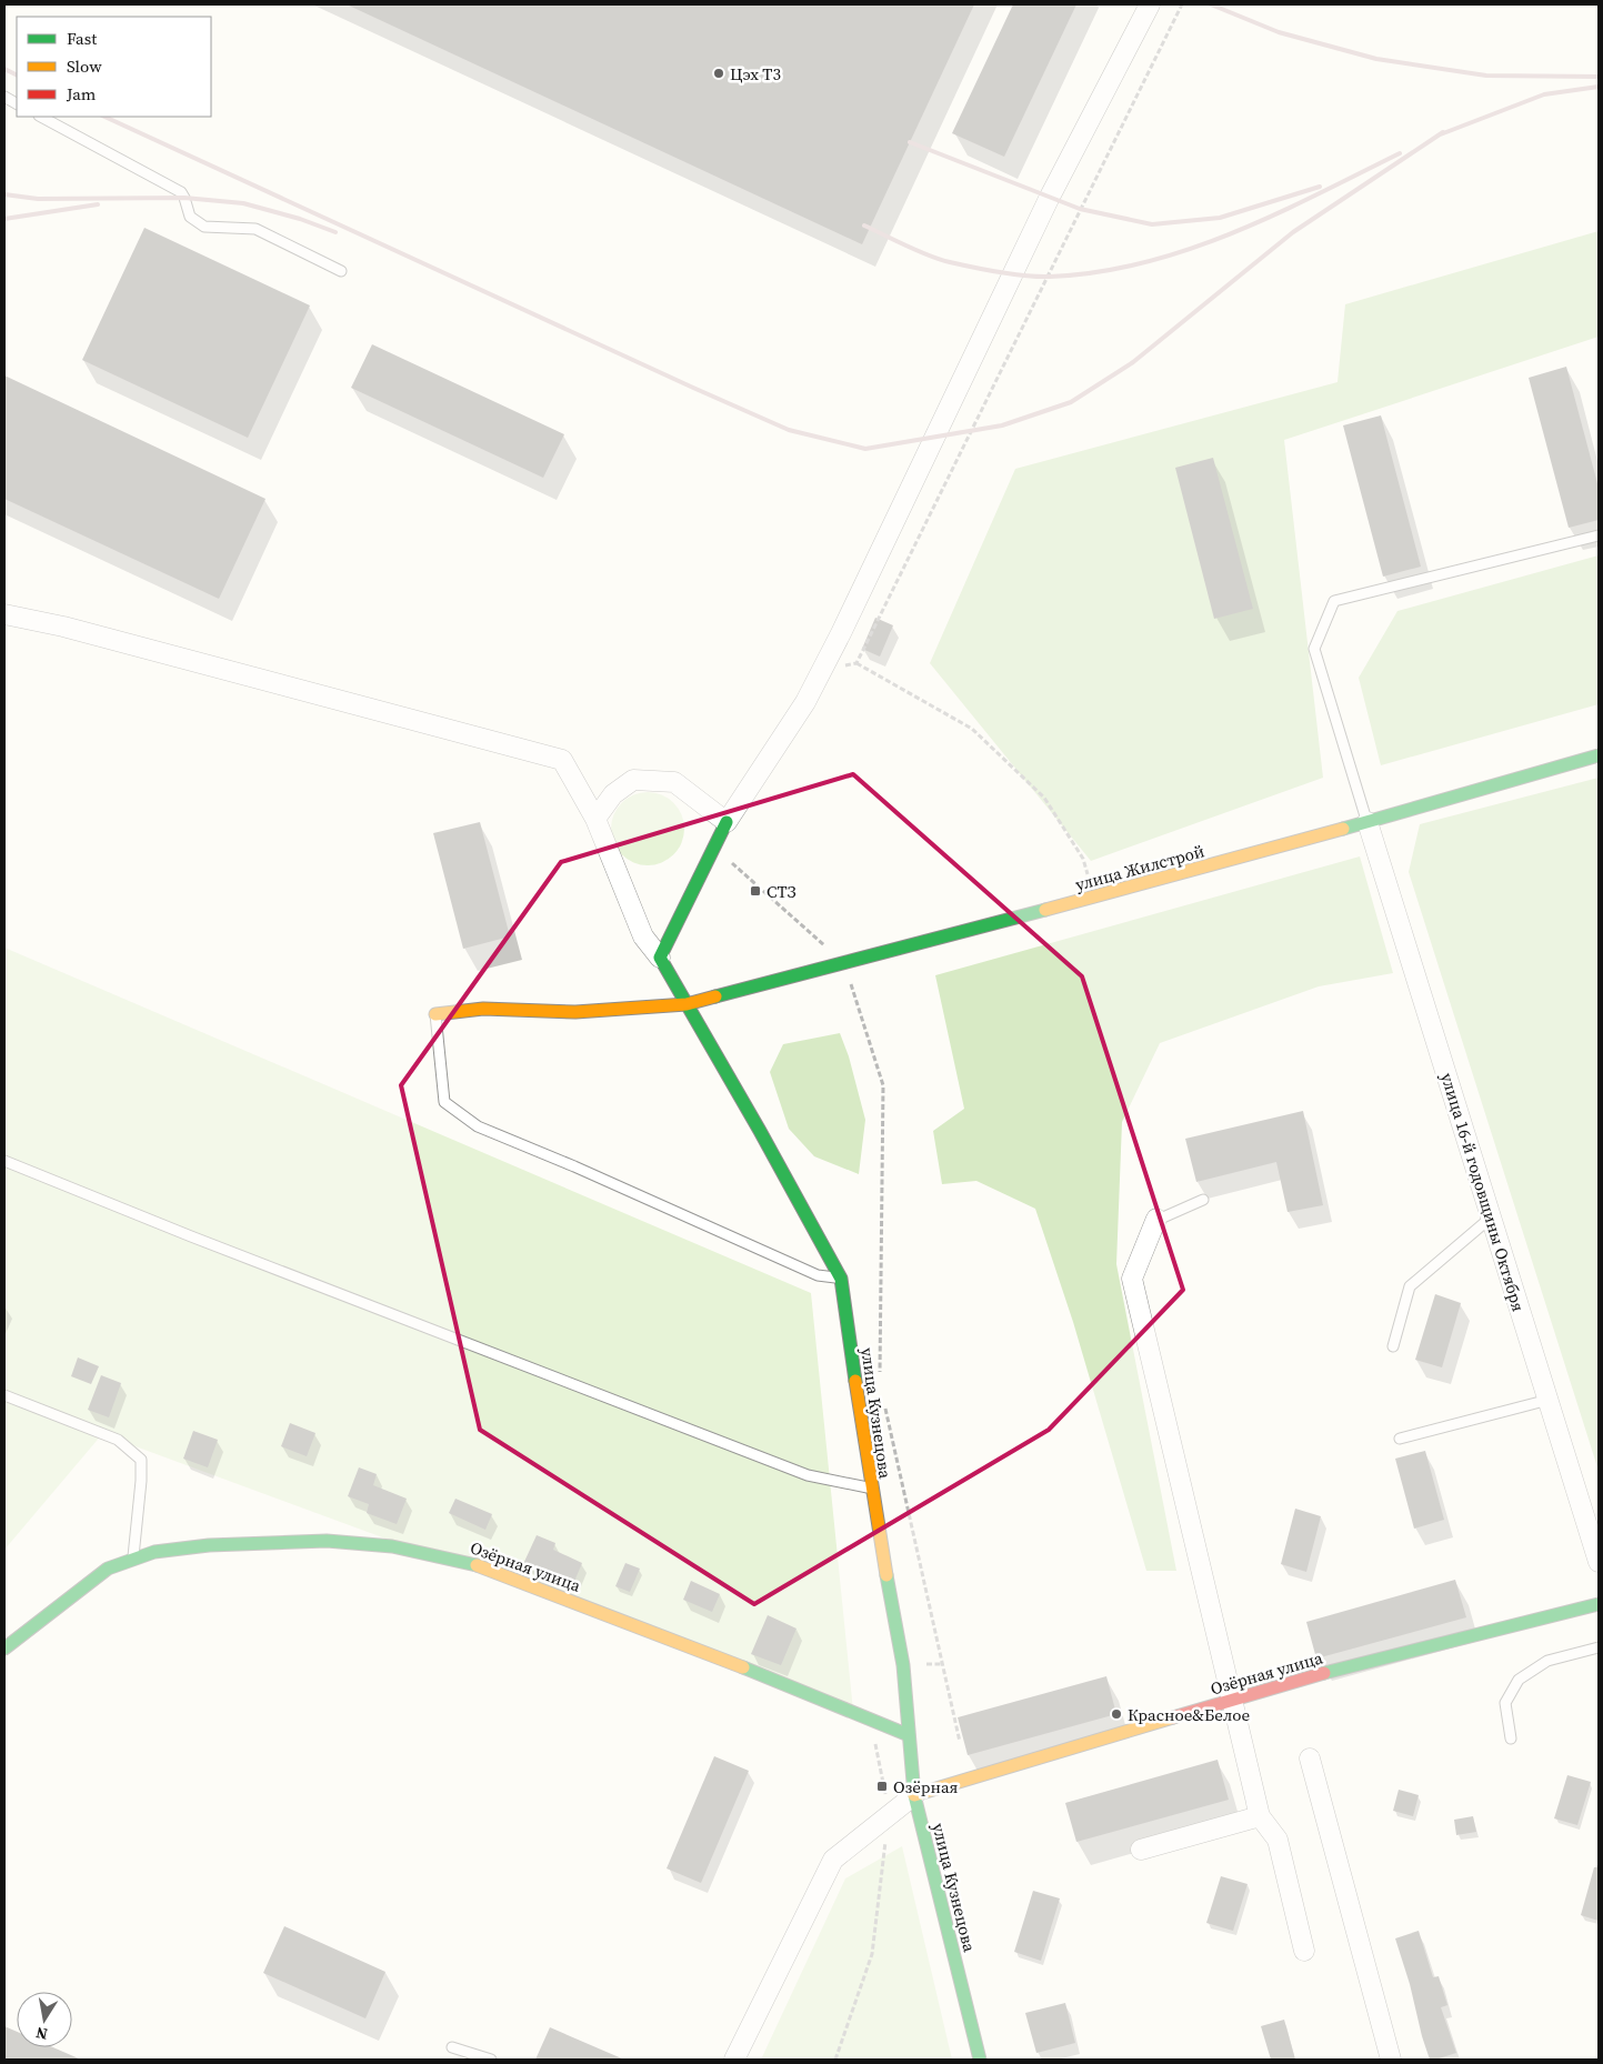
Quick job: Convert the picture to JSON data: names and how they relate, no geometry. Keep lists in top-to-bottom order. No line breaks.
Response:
{"streets":{"street":["улица Жилстрой","улица 16-й годовщины Октября","улица Кузнецова","Озёрная улица"]},"crossings":[["улица Жилстрой","улица 16-й годовщины Октября"],["улица Жилстрой","улица Кузнецова"],["улица Кузнецова","Озёрная улица"]],"places":{"other":["Цэх Т3","Красное&Белое"],"transit":["СТЗ","Озёрная"]},"legend":["Fast","Slow","Jam"],"north":"bottom"}
